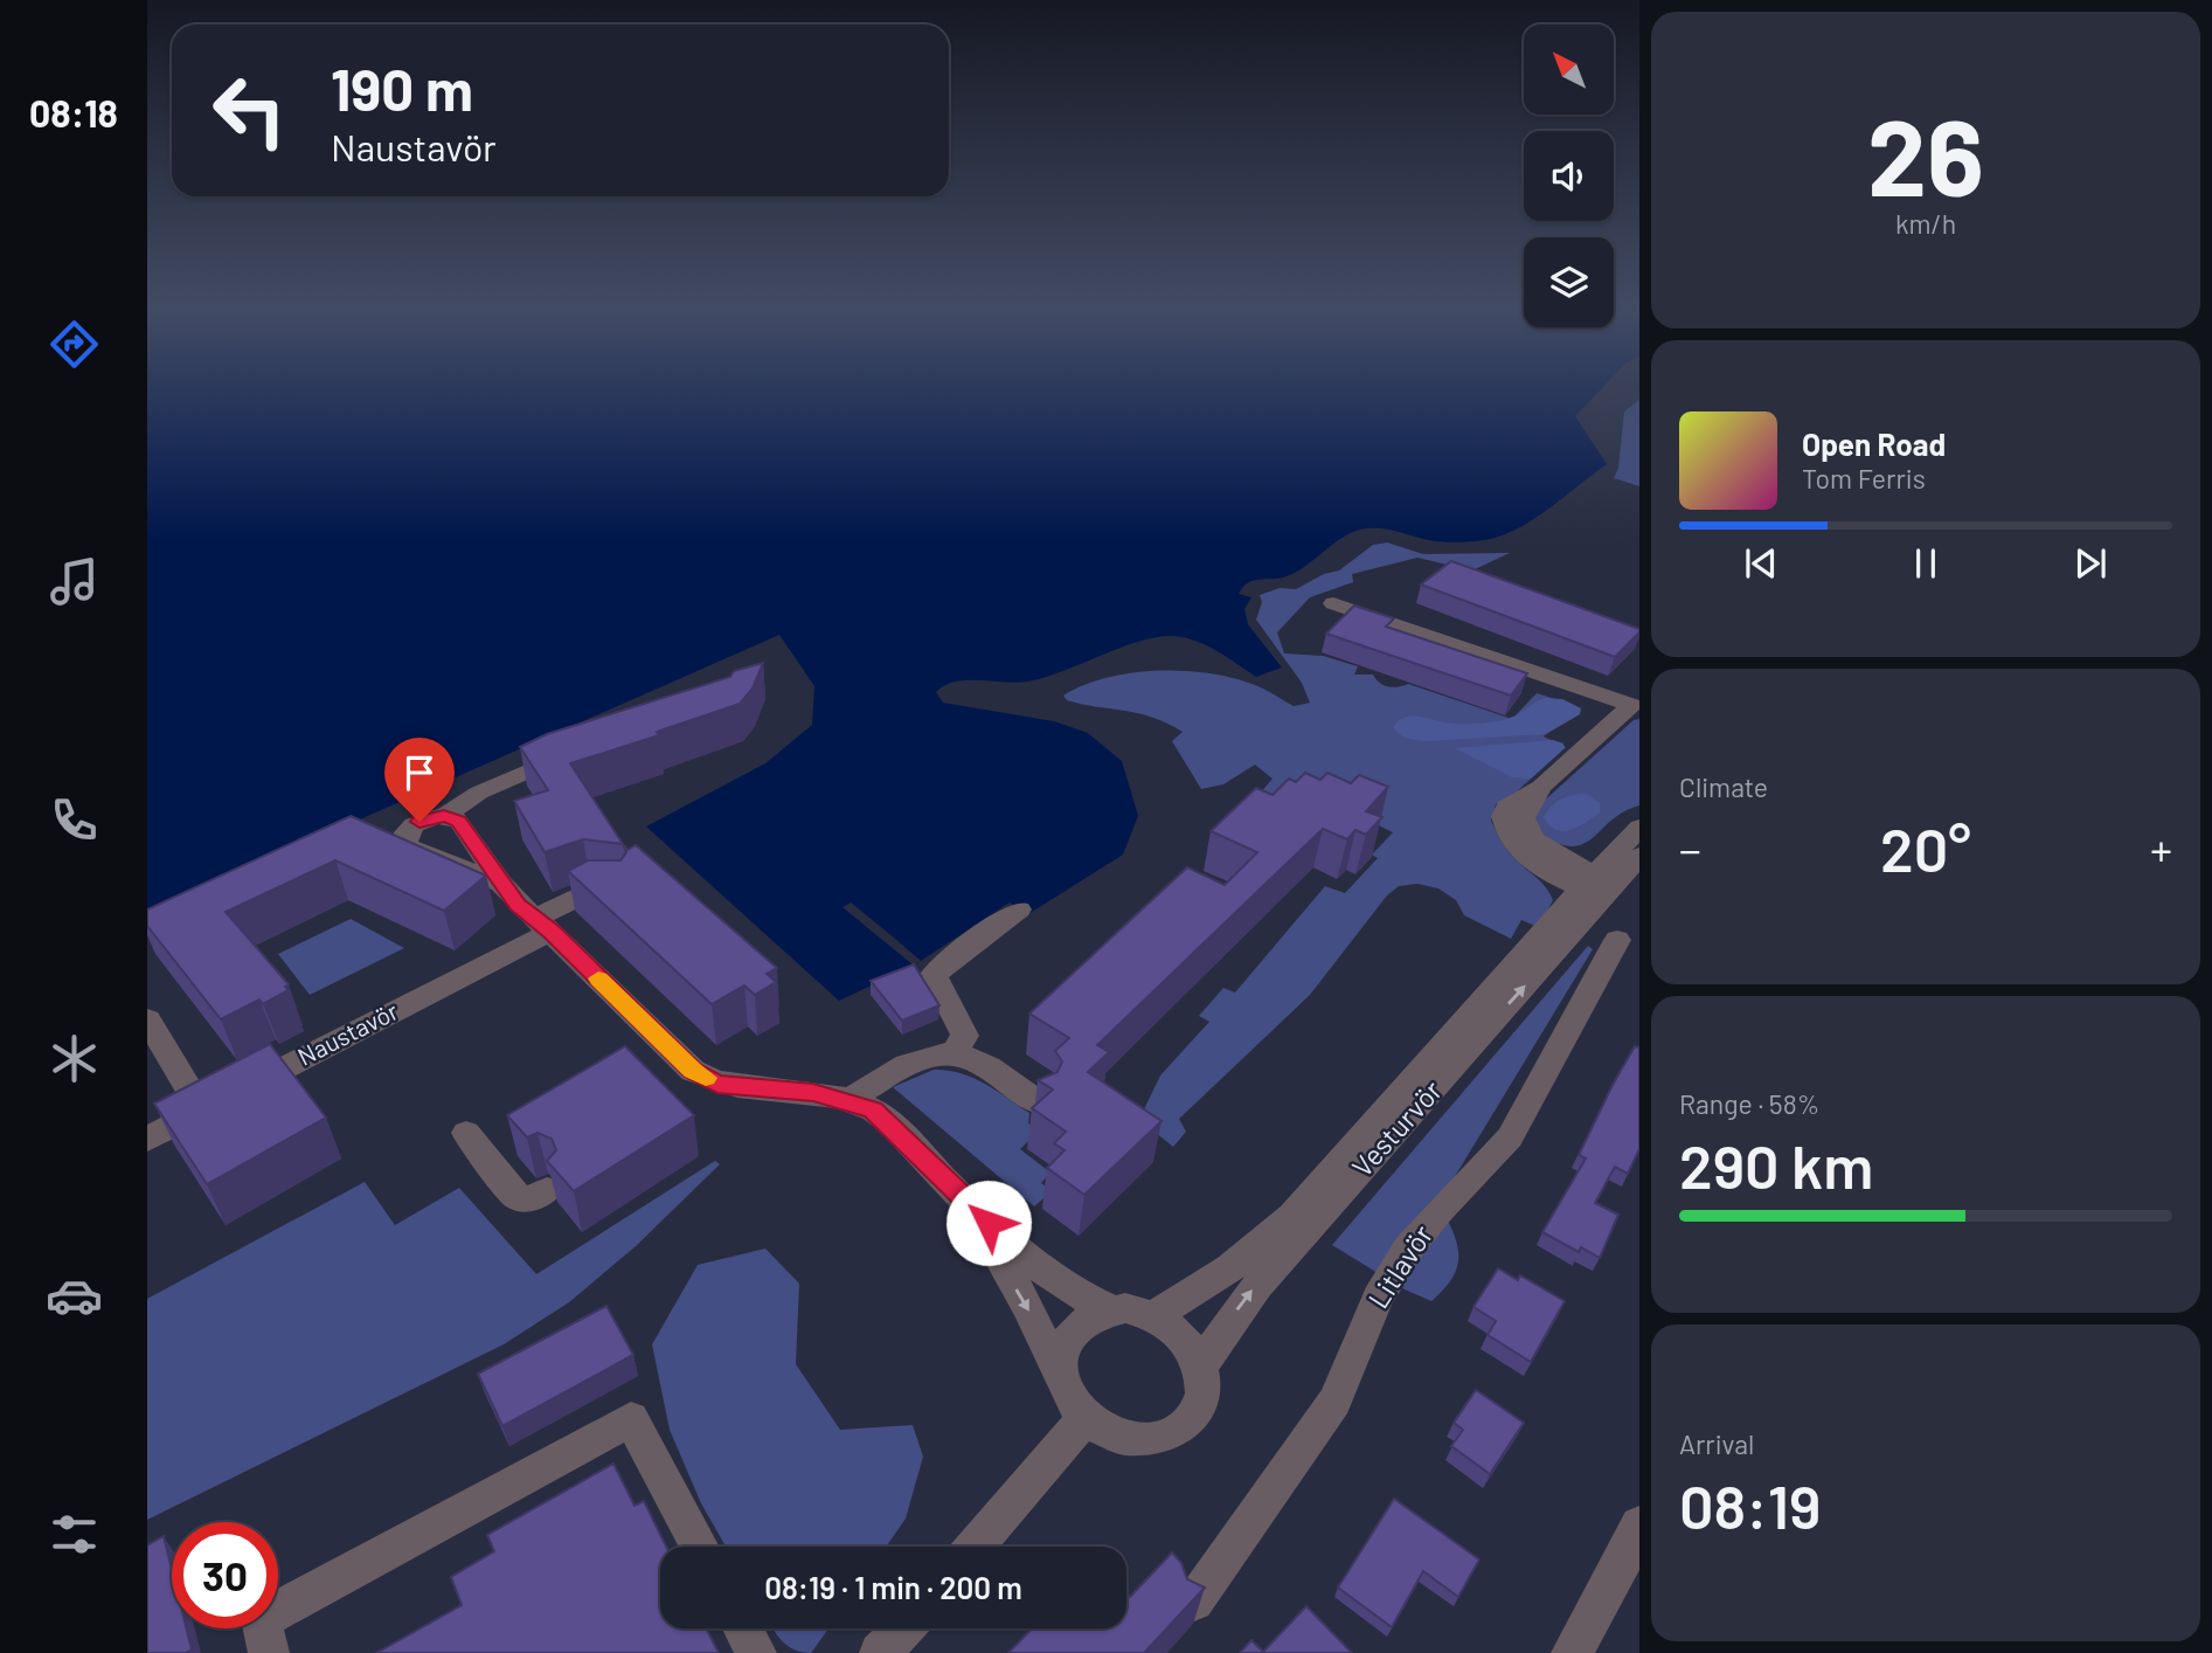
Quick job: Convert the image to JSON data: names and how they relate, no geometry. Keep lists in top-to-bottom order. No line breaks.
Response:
{"streets":{"street":["Naustavör","Vesturvör","Litlavör"]},"north":"top left","page":{"tabs":"08:18","tile":[["26","km/h"],"Climate",["Range · 58%","290 km"],["Arrival","08:19"]],"turn":["190 m","Naustavör"],"song":["Open Road","Tom Ferris"],"heat":["−","20°","+"],"limit":"30","trip":"08:19 · 1 min · 200 m"}}
